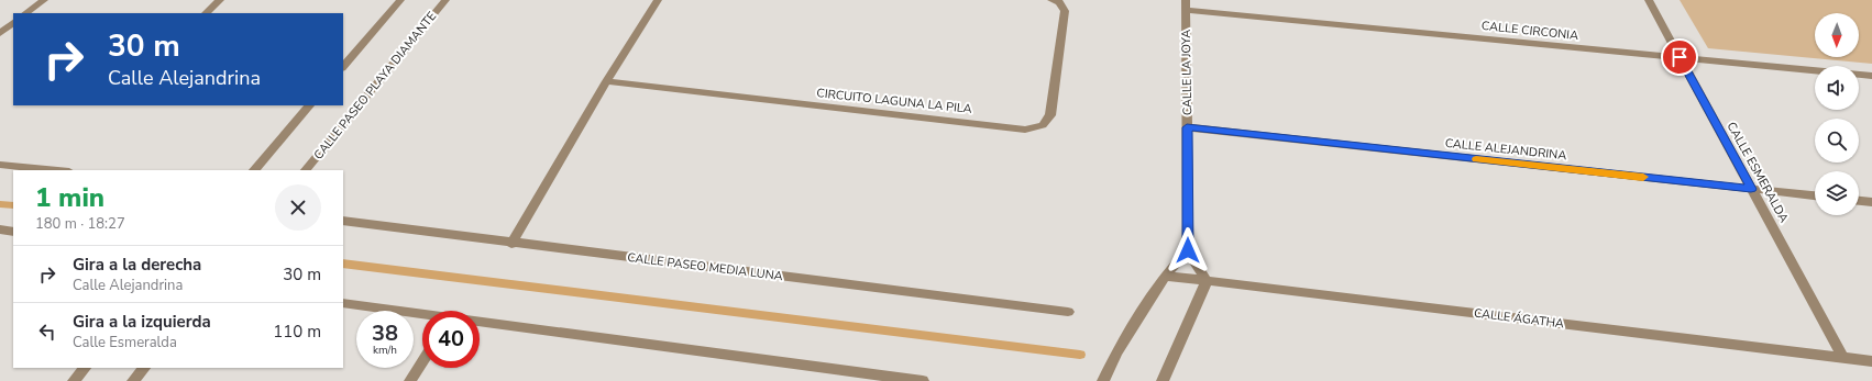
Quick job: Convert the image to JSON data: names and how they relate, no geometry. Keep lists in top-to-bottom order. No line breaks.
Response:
{"streets":{"street":["CALLE CIRCONIA","CALLE LA JOYA","CALLE PASEO PLAYA DIAMANTE","CIRCUITO LAGUNA LA PILA","CALLE ALEJANDRINA","CALLE ESMERALDA","CALLE PASEO MEDIA LUNA","CALLE ÁGATHA"]},"crossings":[["CALLE CIRCONIA","CALLE LA JOYA"],["CALLE CIRCONIA","CALLE ESMERALDA"],["CALLE LA JOYA","CALLE ALEJANDRINA"],["CALLE ALEJANDRINA","CALLE ESMERALDA"],["CALLE ESMERALDA","CALLE ÁGATHA"]],"north":"bottom","page":{"turn":["30 m","Calle Alejandrina"],"heading":["1 min","180 m · 18:27"],"list":[{"name":"Gira a la derecha","note":"Calle Alejandrina","value":"30 m"},{"name":"Gira a la izquierda","note":"Calle Esmeralda","value":"110 m"}],"speed":"38 km/h","limit":"40"}}
